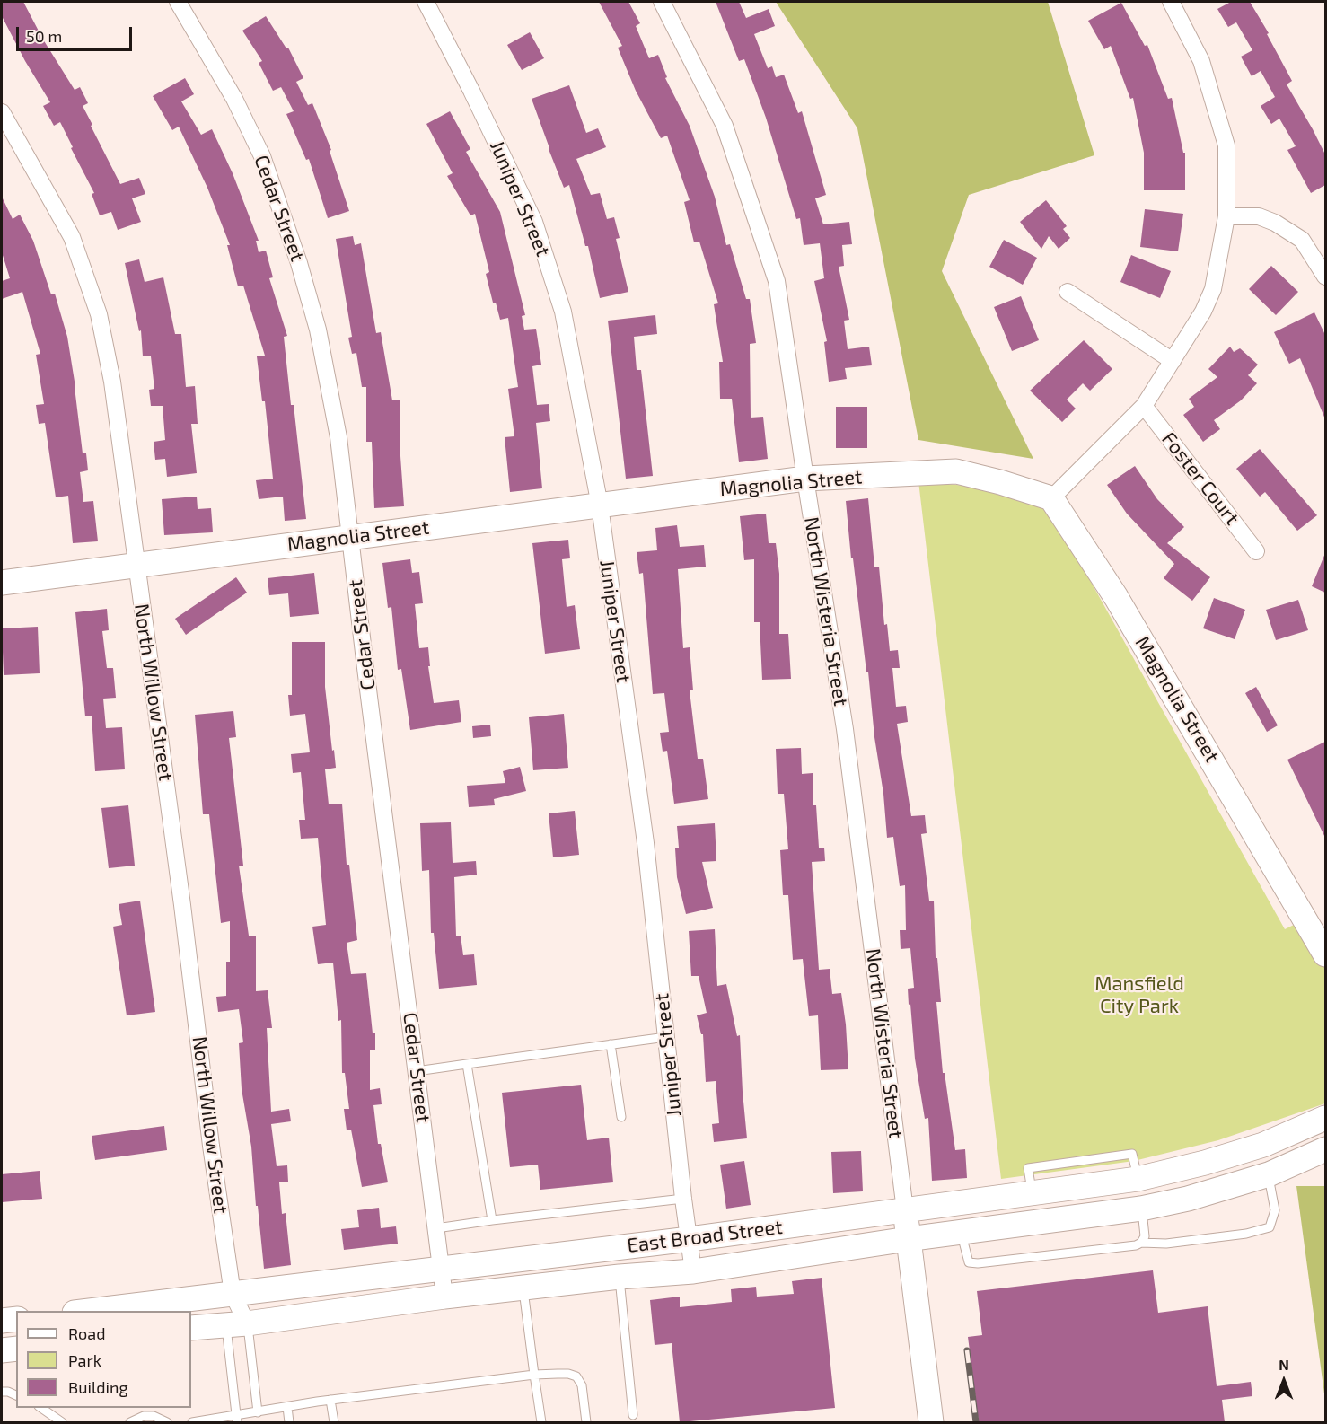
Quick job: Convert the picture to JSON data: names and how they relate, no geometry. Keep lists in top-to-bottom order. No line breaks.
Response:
{"streets":{"main road":["Magnolia Street","East Broad Street"],"street":["Juniper Street","Cedar Street","Foster Court","North Wisteria Street","North Willow Street"]},"crossings":[["Juniper Street","Magnolia Street"],["Juniper Street","East Broad Street"],["Cedar Street","Magnolia Street"],["Cedar Street","East Broad Street"],["Magnolia Street","North Wisteria Street"],["Magnolia Street","North Willow Street"],["North Wisteria Street","East Broad Street"],["North Willow Street","East Broad Street"]],"parks":["Mansfield City Park"],"legend":["Road","Park","Building"],"scale_bar":"50 m","north":"top"}
